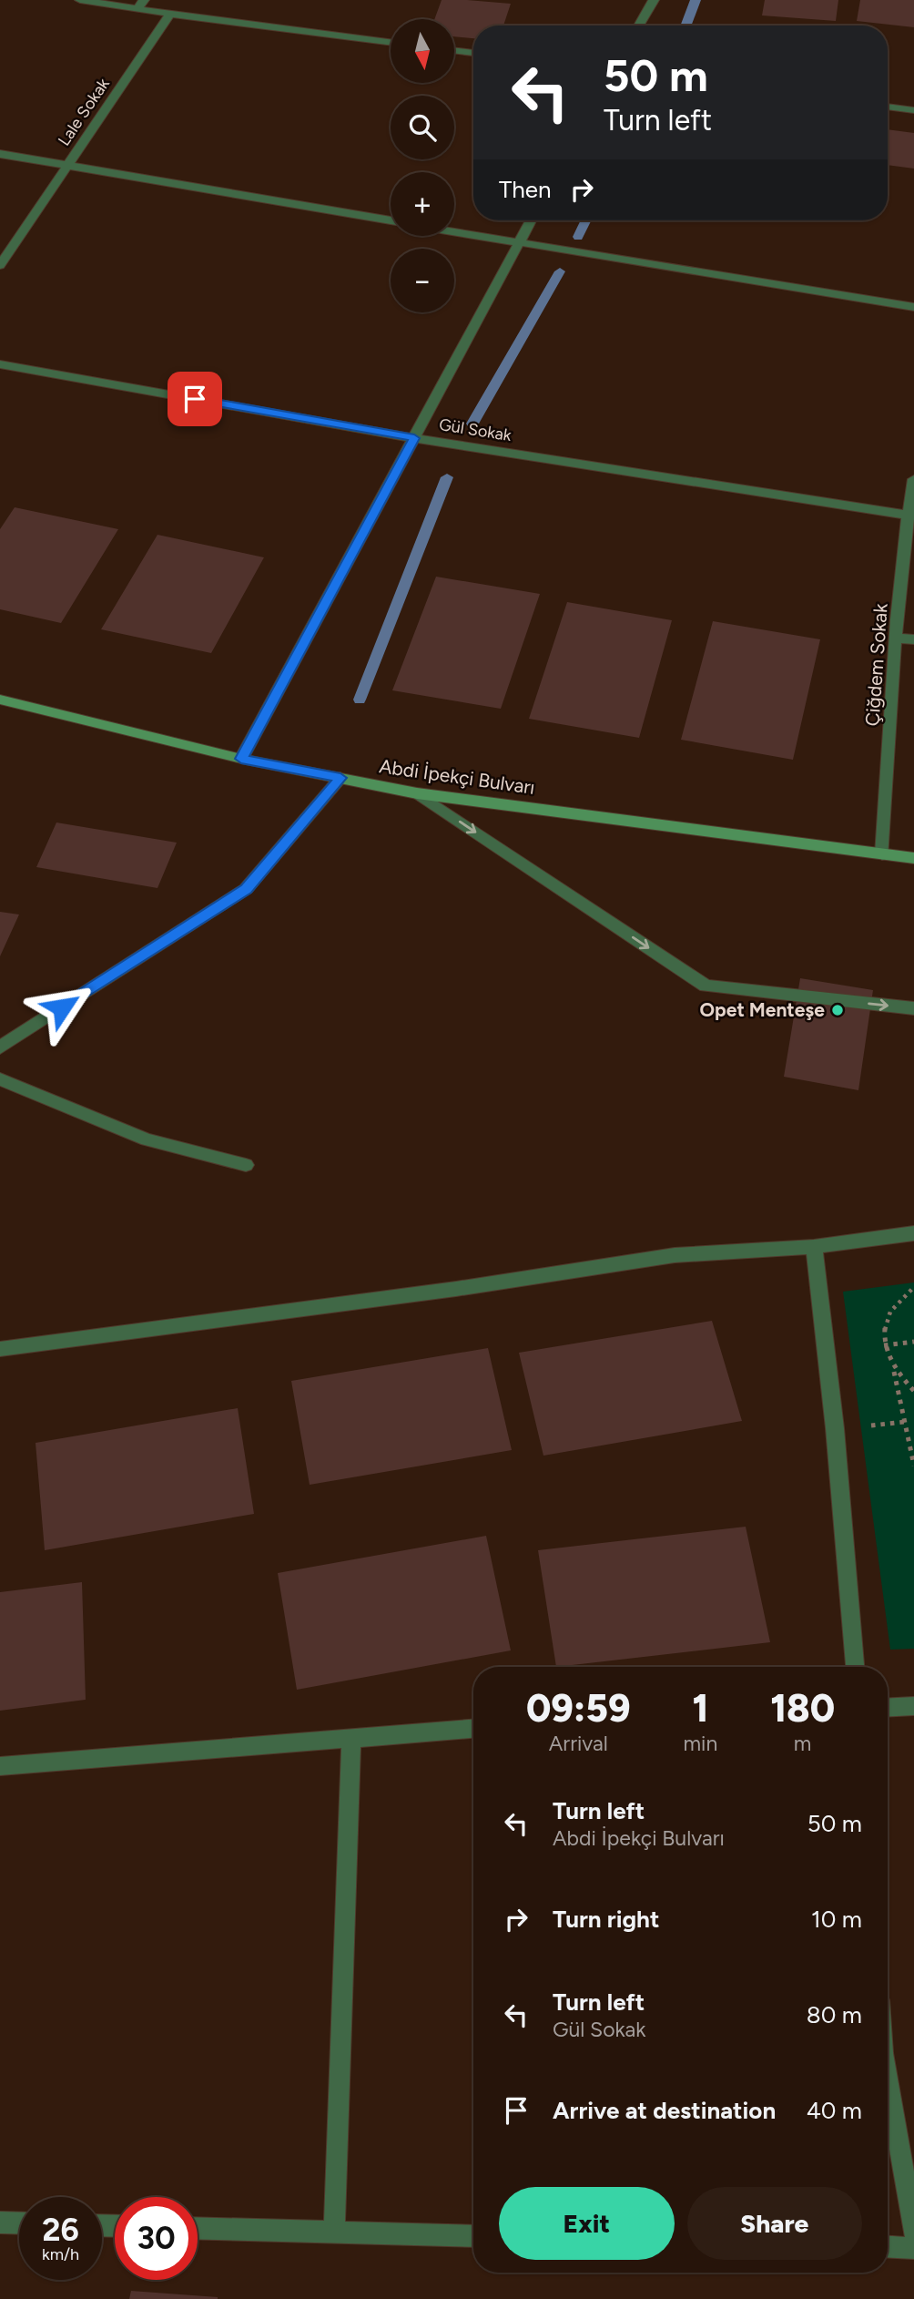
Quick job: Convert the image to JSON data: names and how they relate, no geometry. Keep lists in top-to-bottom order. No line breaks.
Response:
{"streets":{"main road":["Abdi İpekçi Bulvarı"],"street":["Lale Sokak","Gül Sokak","Çiğdem Sokak"]},"crossings":[["Gül Sokak","Çiğdem Sokak"],["Çiğdem Sokak","Abdi İpekçi Bulvarı"]],"places":["Opet Menteşe"],"north":"bottom","page":{"map_buttons":["+","−"],"turn":["50 m","Turn left"],"then":"Then","eta":["09:59","Arrival","1","min","180","m"],"list":[{"name":"Turn left","note":"Abdi İpekçi Bulvarı","value":"50 m"},{"name":"Turn right","value":"10 m"},{"name":"Turn left","note":"Gül Sokak","value":"80 m"},{"name":"Arrive at destination","value":"40 m"}],"buttons":["Exit","Share"],"speed":"26 km/h","limit":"30"}}
